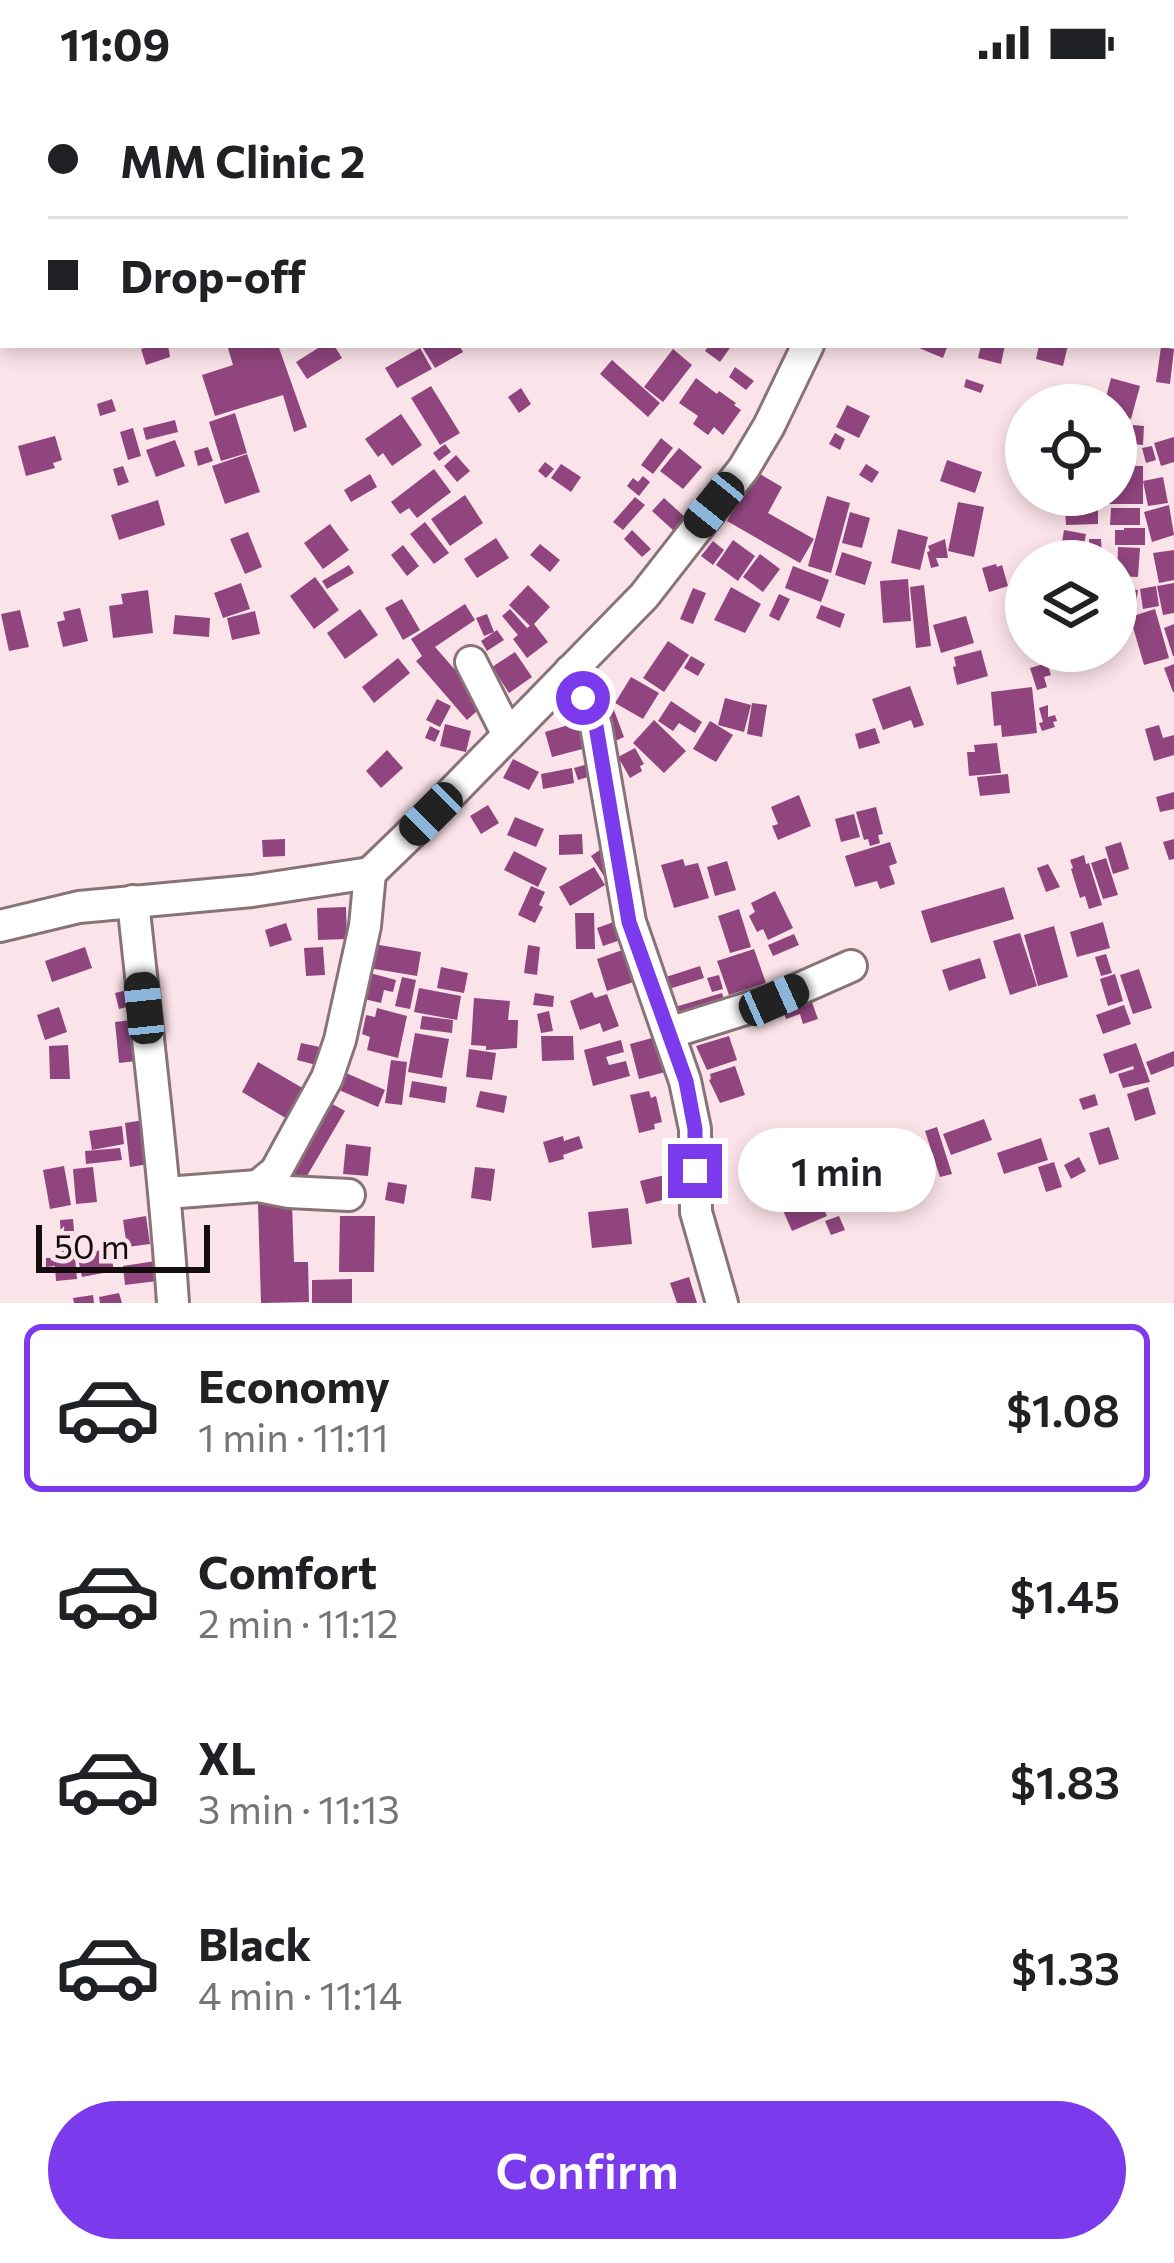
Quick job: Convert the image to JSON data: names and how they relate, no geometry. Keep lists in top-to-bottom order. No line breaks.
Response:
{"scale_bar":"50 m","page":{"status":"11:09","banner":["MM Clinic 2","Drop-off"],"bubble":"1 min","scale":"50 m","list":[{"name":"Economy","note":"1 min · 11:11","value":"$1.08"},{"name":"Comfort","note":"2 min · 11:12","value":"$1.45"},{"name":"XL","note":"3 min · 11:13","value":"$1.83"},{"name":"Black","note":"4 min · 11:14","value":"$1.33"}],"buttons":"Confirm"}}
